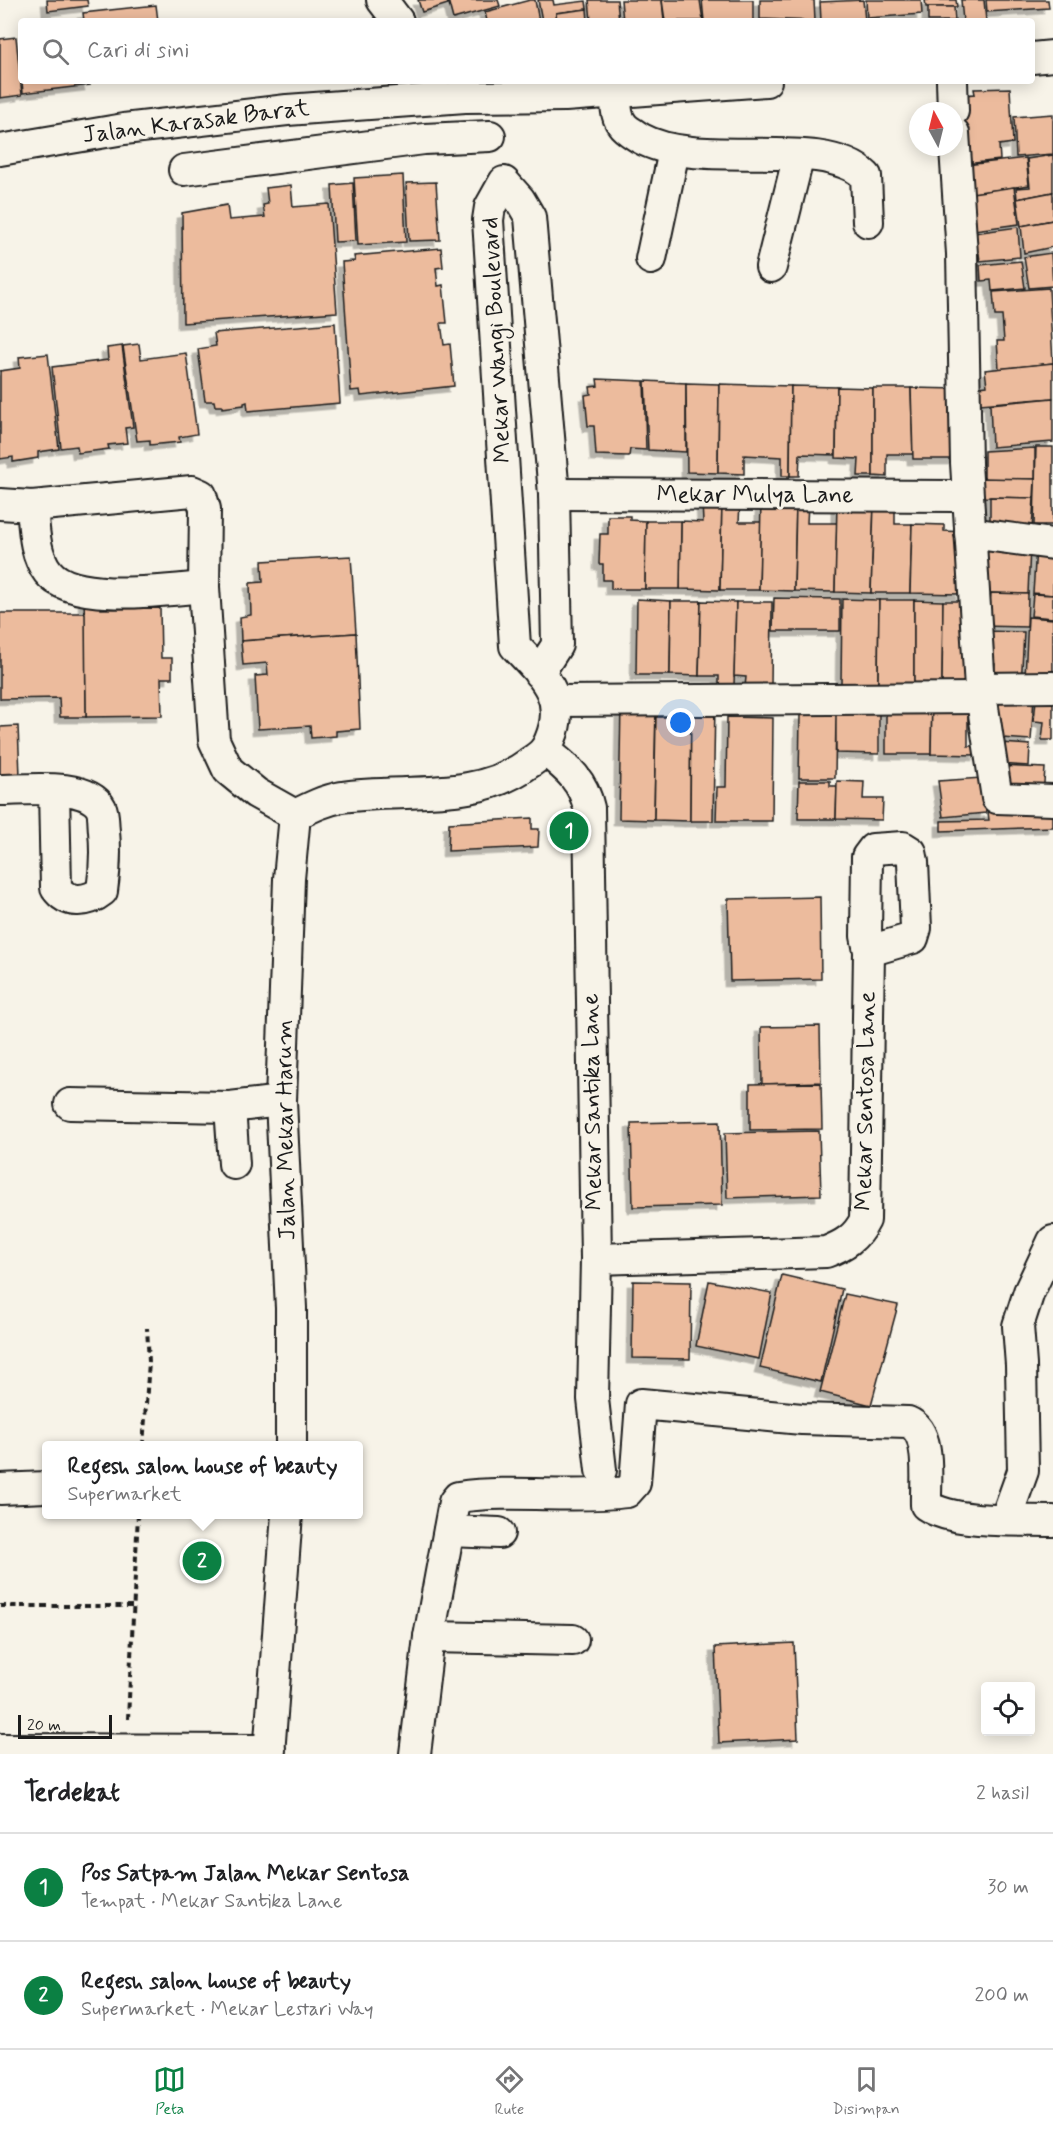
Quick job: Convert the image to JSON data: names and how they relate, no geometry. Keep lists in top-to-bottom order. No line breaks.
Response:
{"streets":{"street":["Jalan Karasak Barat","Mekar Wangi Boulevard","Mekar Mulya Lane","Mekar Sentosa Lane","Mekar Santika Lane","Jalan Mekar Harum"]},"crossings":[["Mekar Wangi Boulevard","Mekar Mulya Lane"],["Mekar Sentosa Lane","Mekar Santika Lane"]],"scale_bar":"20 m","north":"top","page":{"search":"Cari di sini","pins":["1","2"],"popup":["Regesh salon house of beauty","Supermarket"],"scale":"20 m","heading":["Terdekat","2 hasil"],"list":[{"mark":"1","name":"Pos Satpam Jalan Mekar Sentosa","note":"Tempat · Mekar Santika Lane","value":"30 m"},{"mark":"2","name":"Regesh salon house of beauty","note":"Supermarket · Mekar Lestari Way","value":"200 m"}],"nav":["Peta","Rute","Disimpan"]}}
